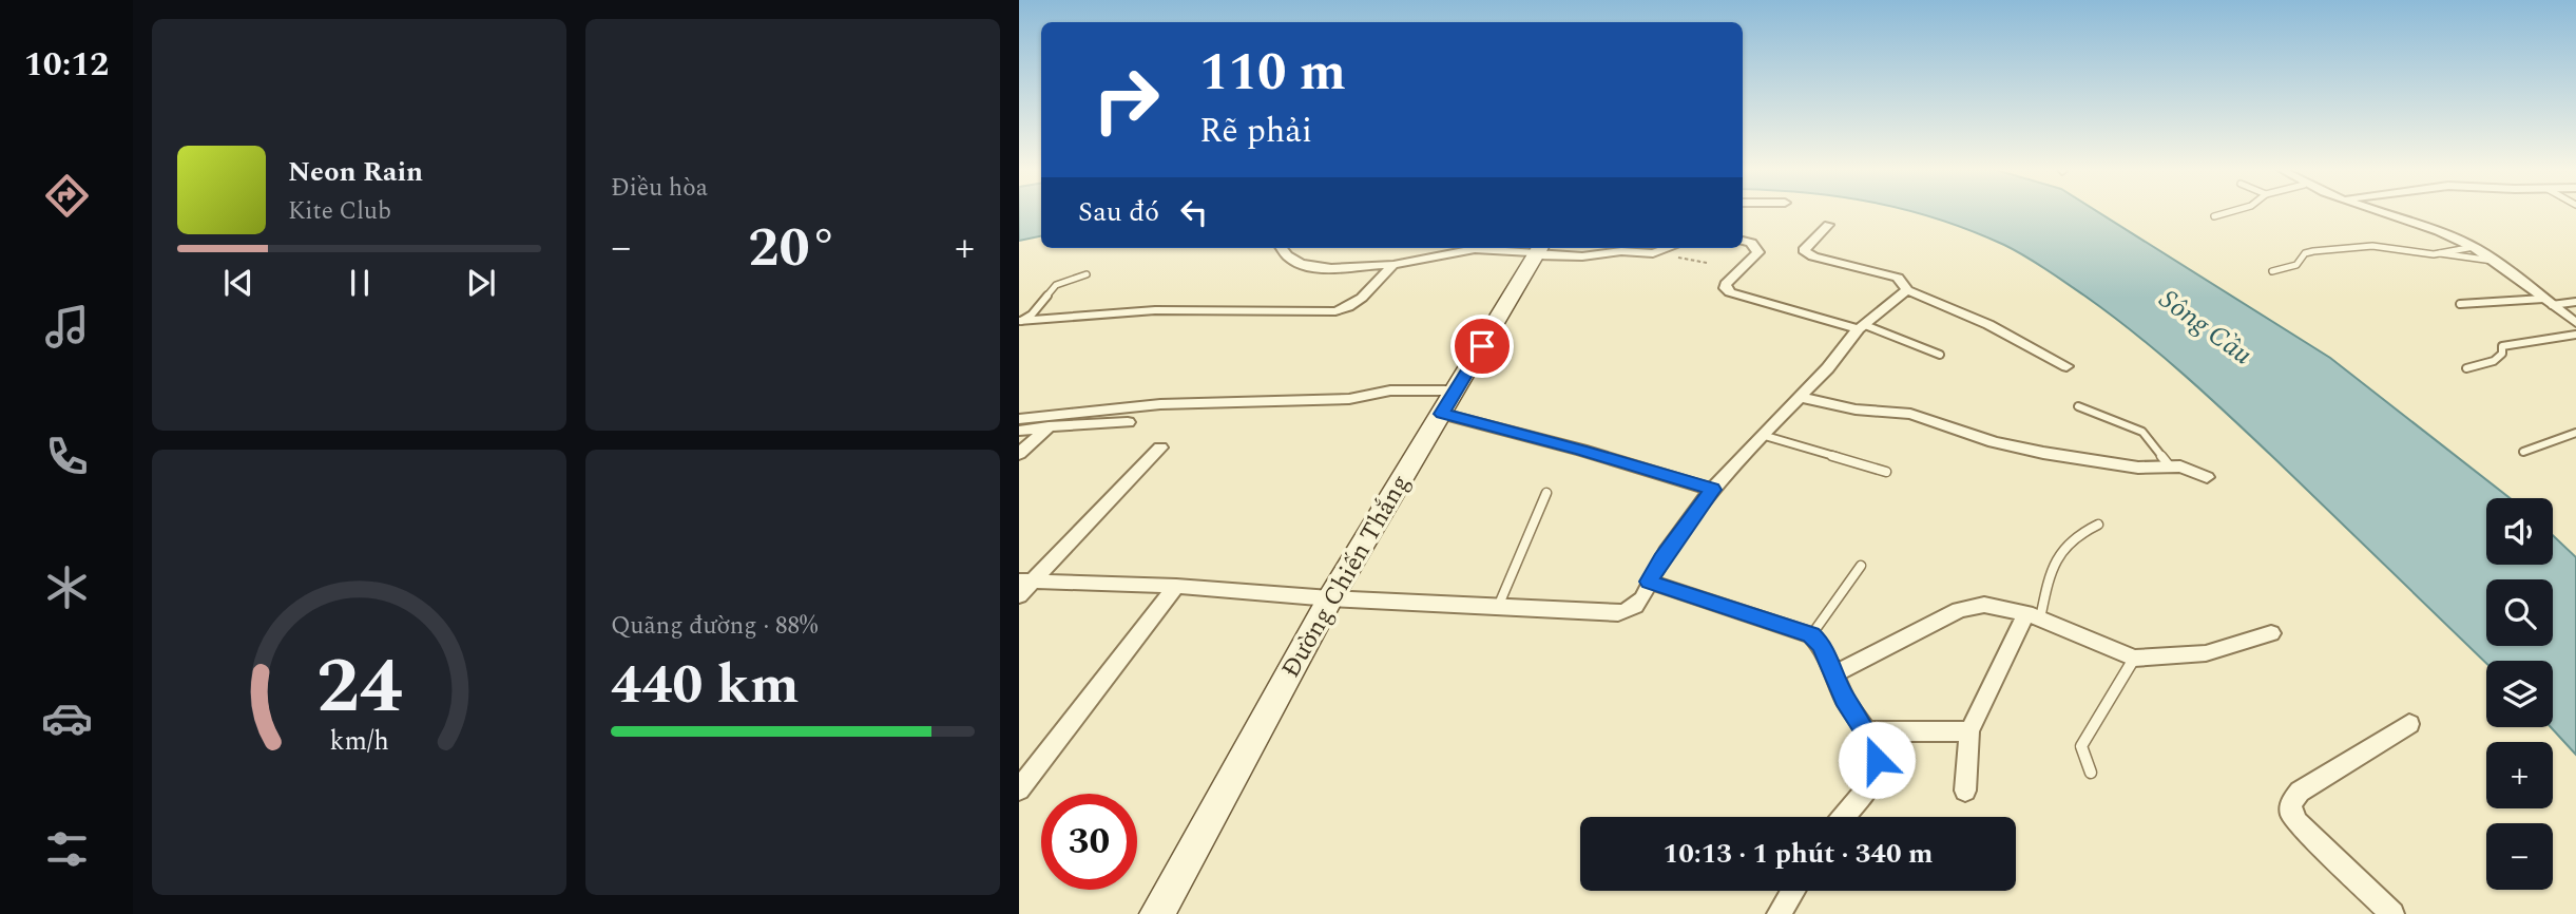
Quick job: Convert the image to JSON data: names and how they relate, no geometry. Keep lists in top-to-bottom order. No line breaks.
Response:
{"streets":{"main road":["Đường Chiến Thắng"]},"water":["Sông Cầu"],"page":{"tabs":"10:12","tile":["Điều hòa",["Quãng đường · 88%","440 km"]],"turn":["110 m","Rẽ phải"],"song":["Neon Rain","Kite Club"],"then":"Sau đó","heat":["−","20°","+"],"map_buttons":["+","−"],"limit":"30","trip":"10:13 · 1 phút · 340 m","gauge":["24","km/h"]}}
